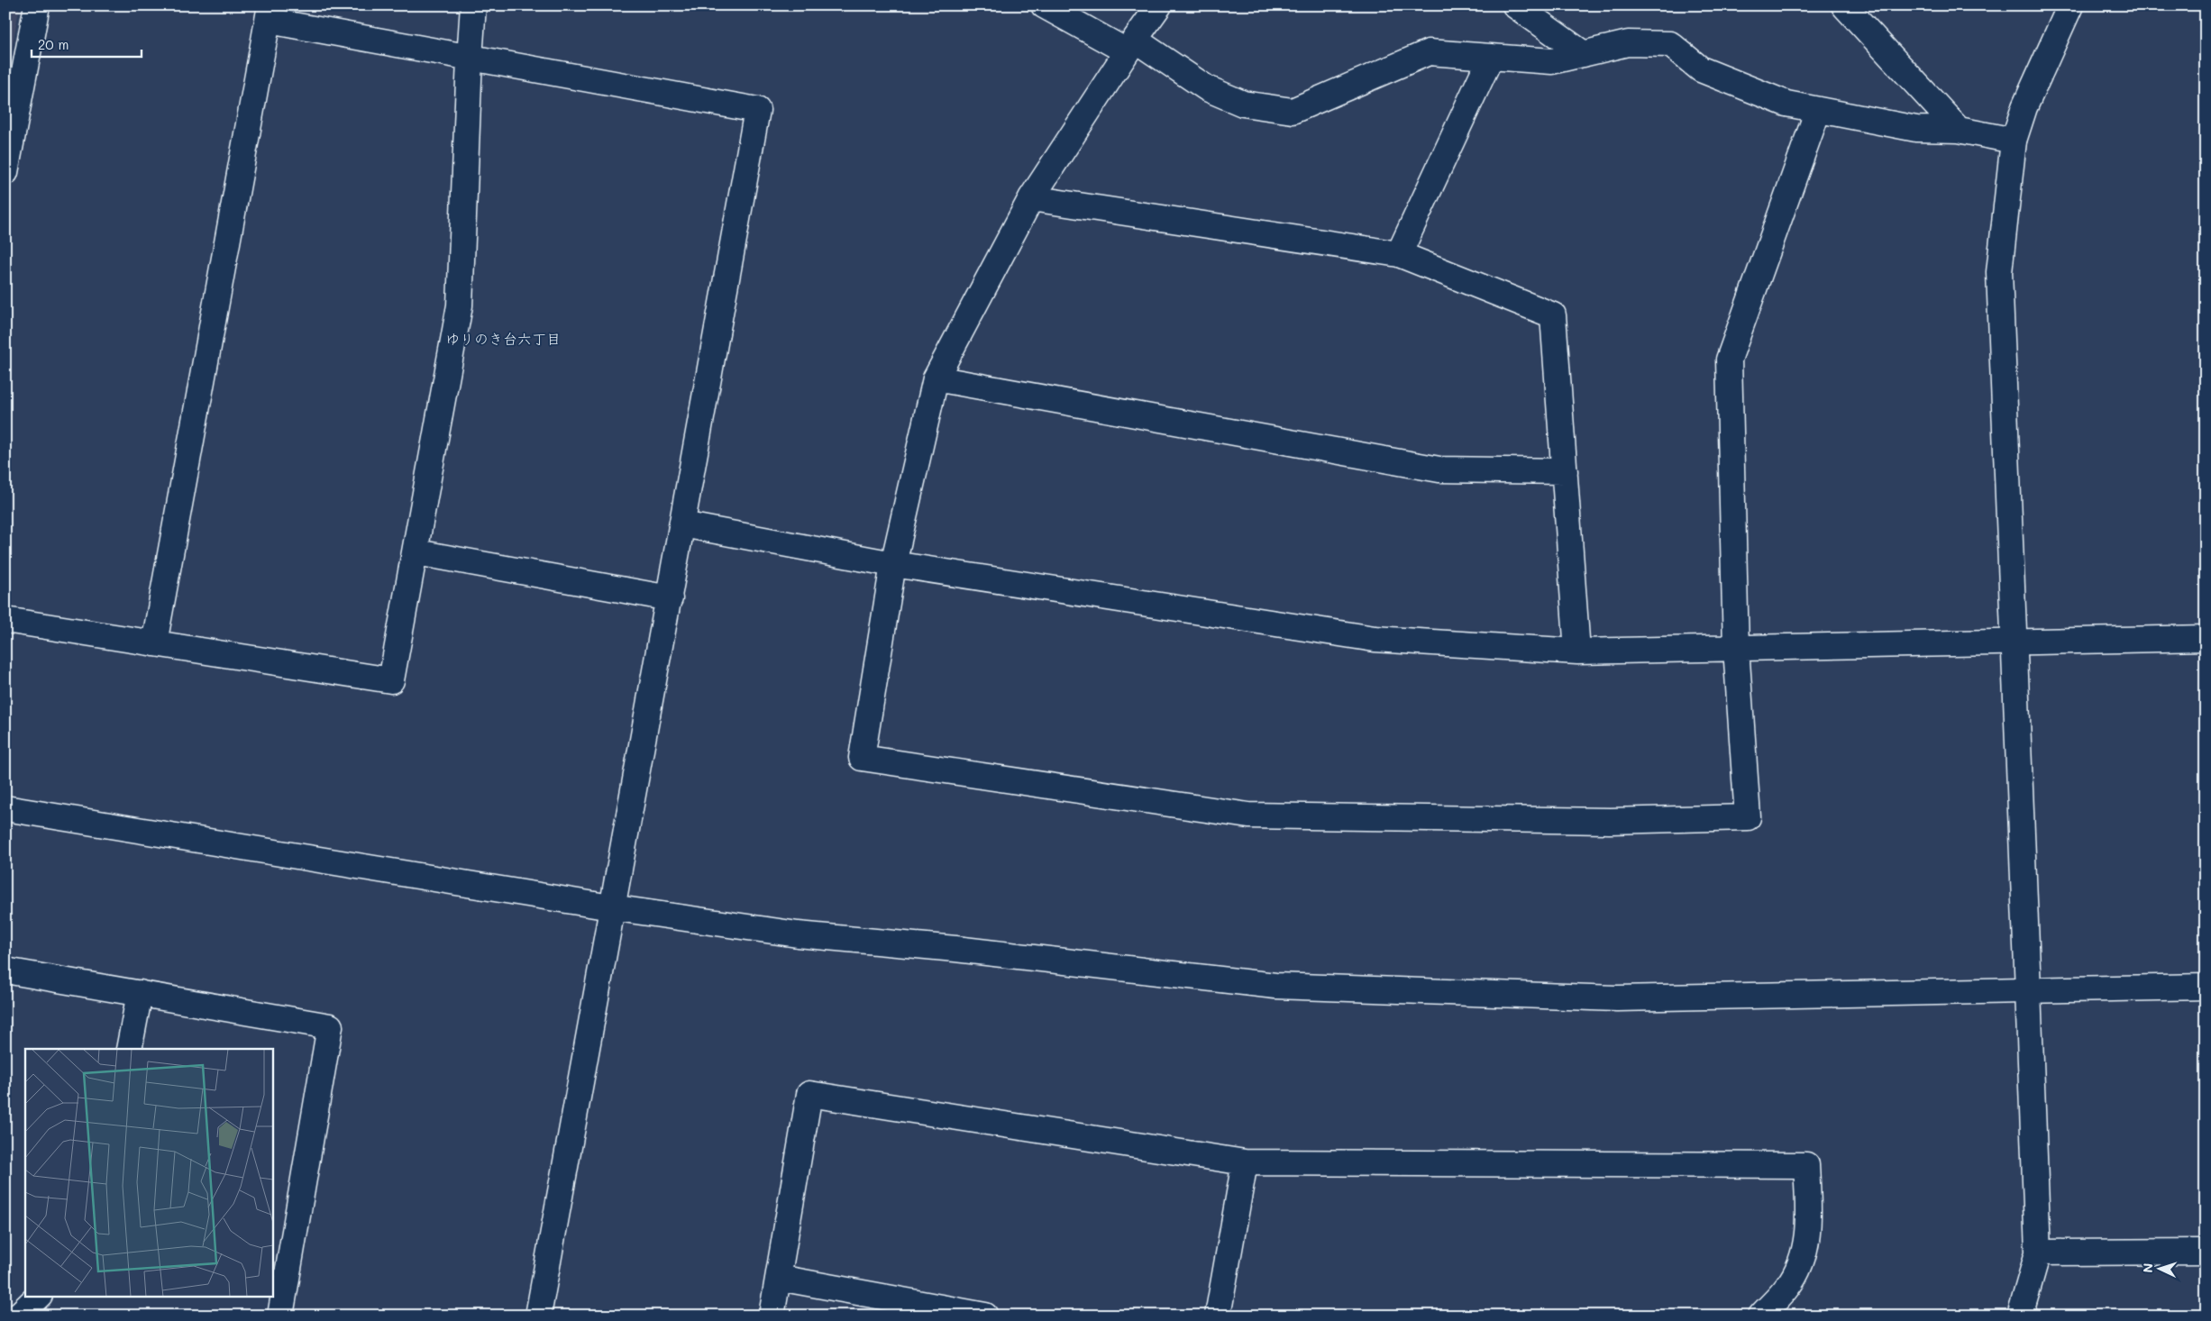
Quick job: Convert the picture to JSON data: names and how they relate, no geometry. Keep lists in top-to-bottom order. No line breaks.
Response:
{"districts":["ゆりのき台六丁目"],"scale_bar":"20 m","north":"left"}
